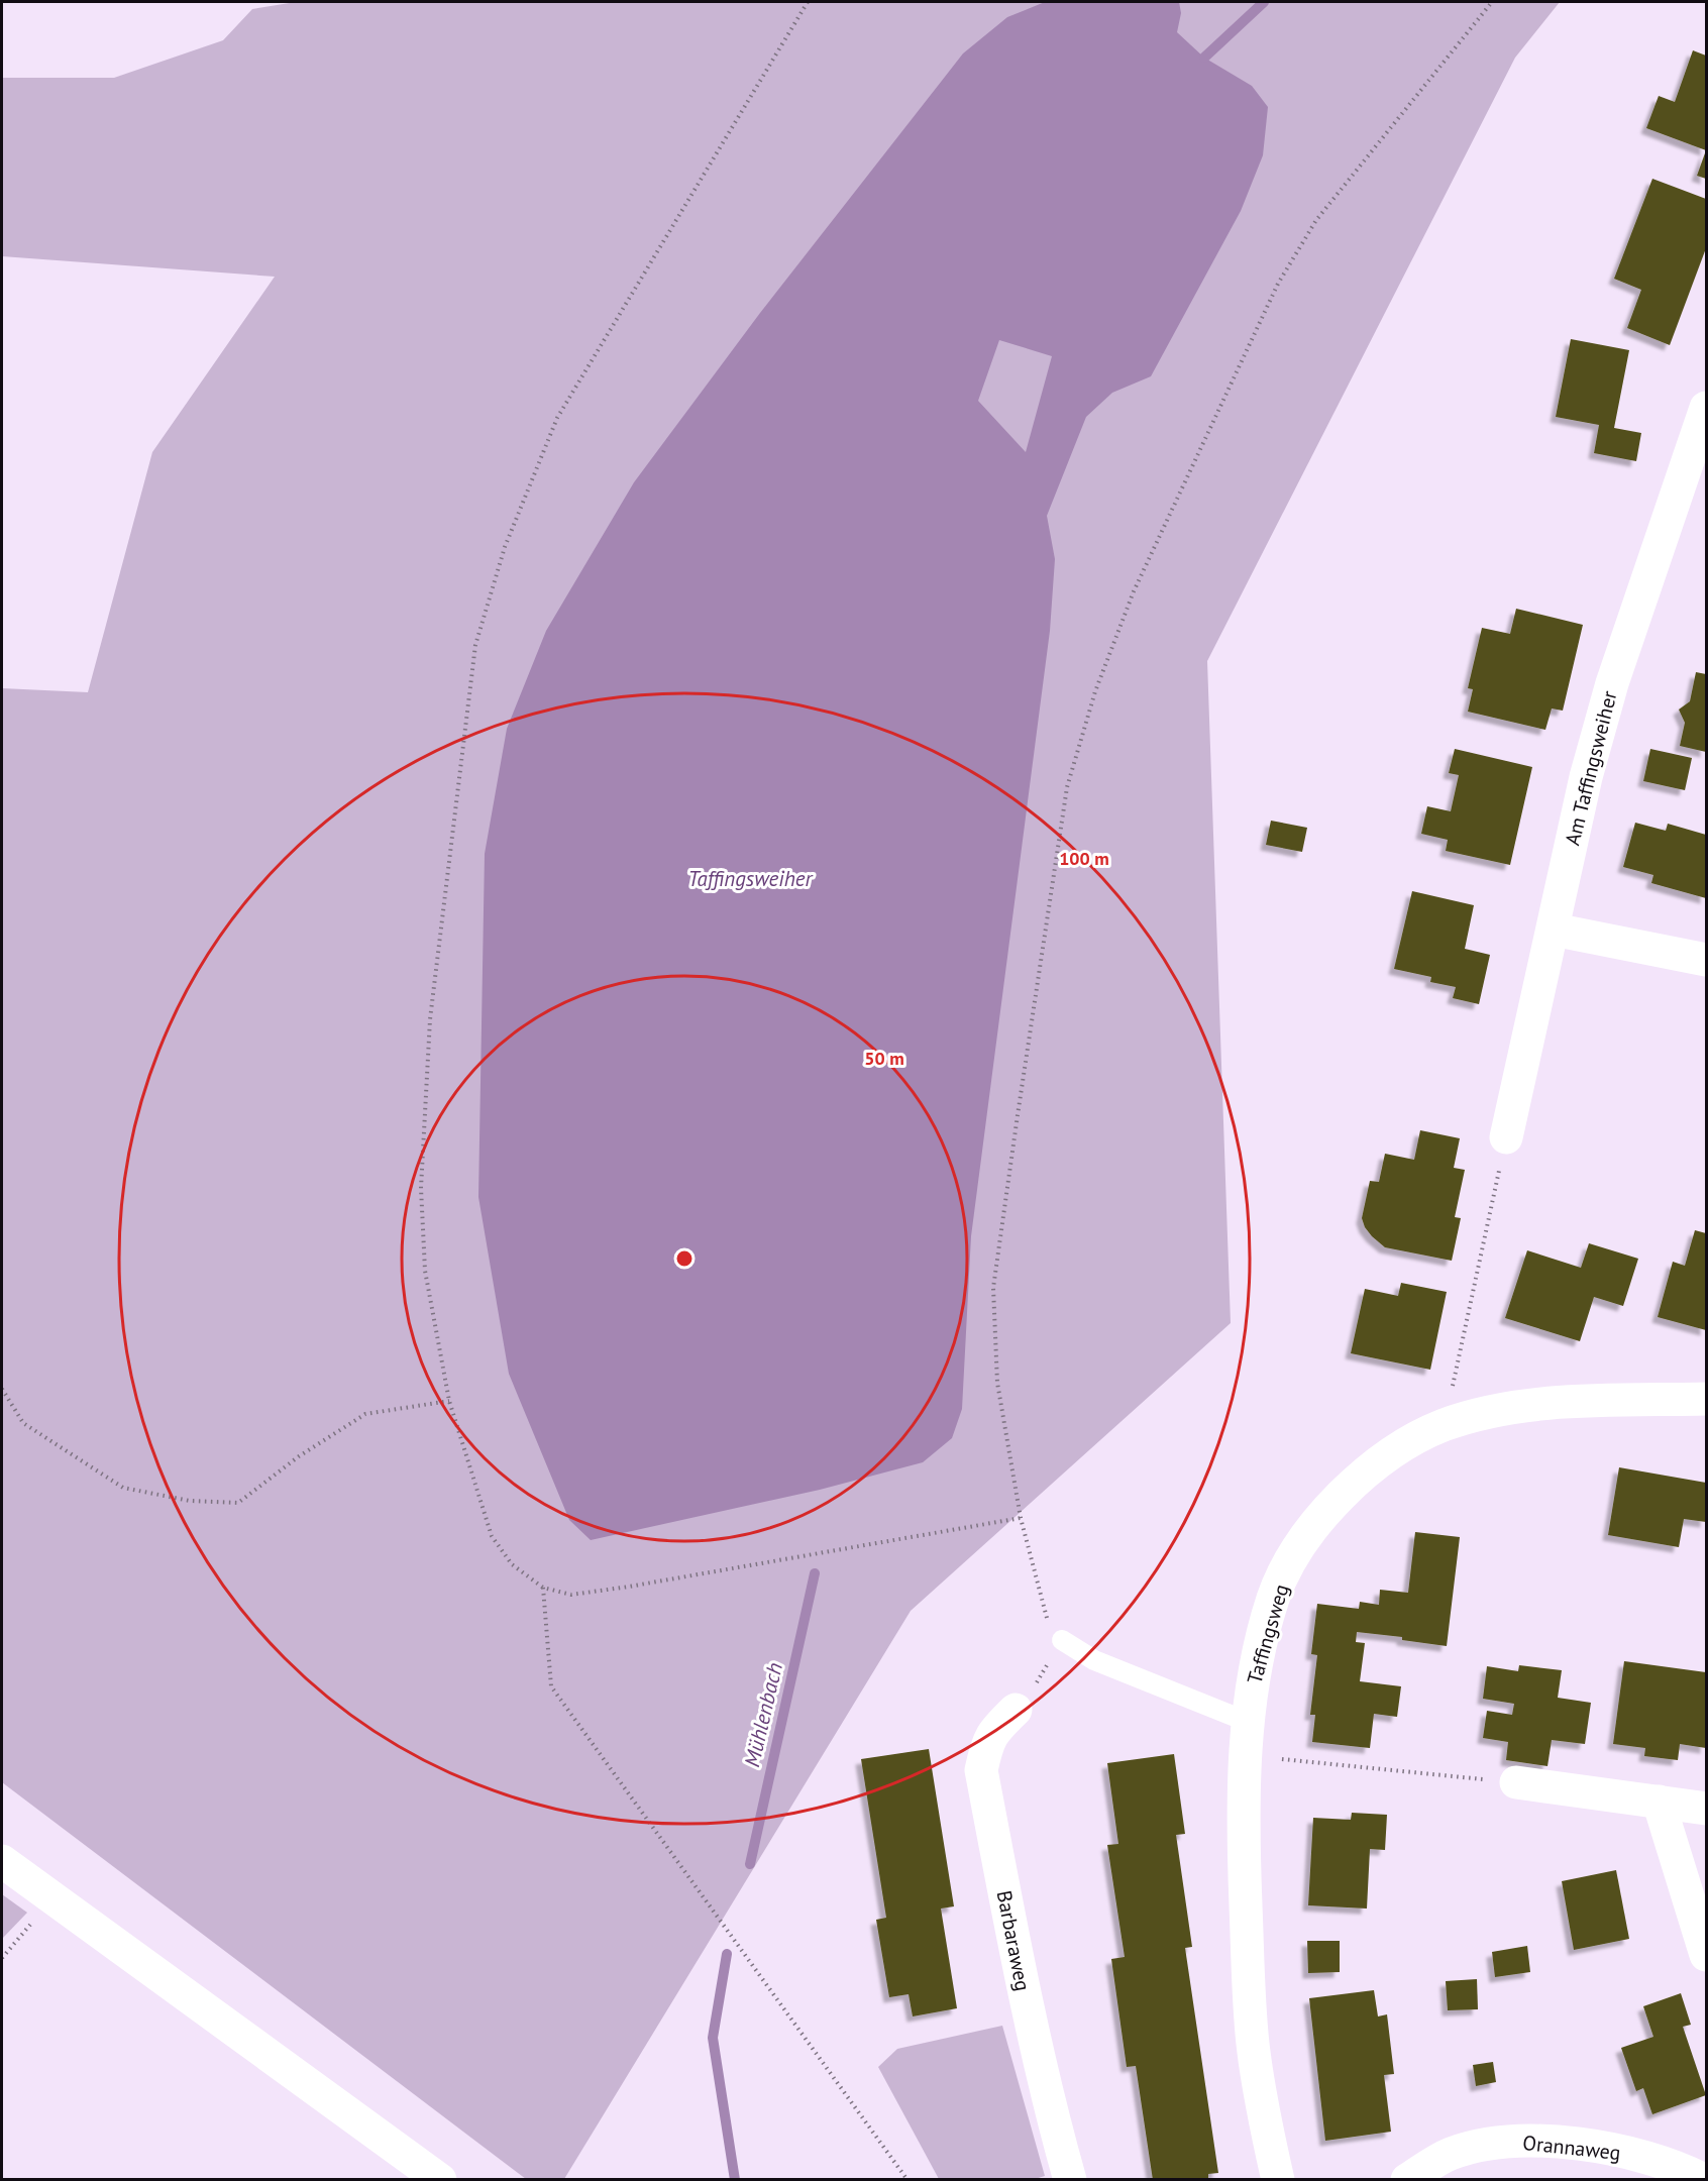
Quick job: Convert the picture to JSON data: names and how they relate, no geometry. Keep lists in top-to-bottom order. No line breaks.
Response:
{"streets":{"street":["Am Taffingsweiher","Taffingsweg","Barbaraweg","Orannaweg"]},"water":["Taffingsweiher","Mühlenbach"],"rings":["100 m","50 m"]}
